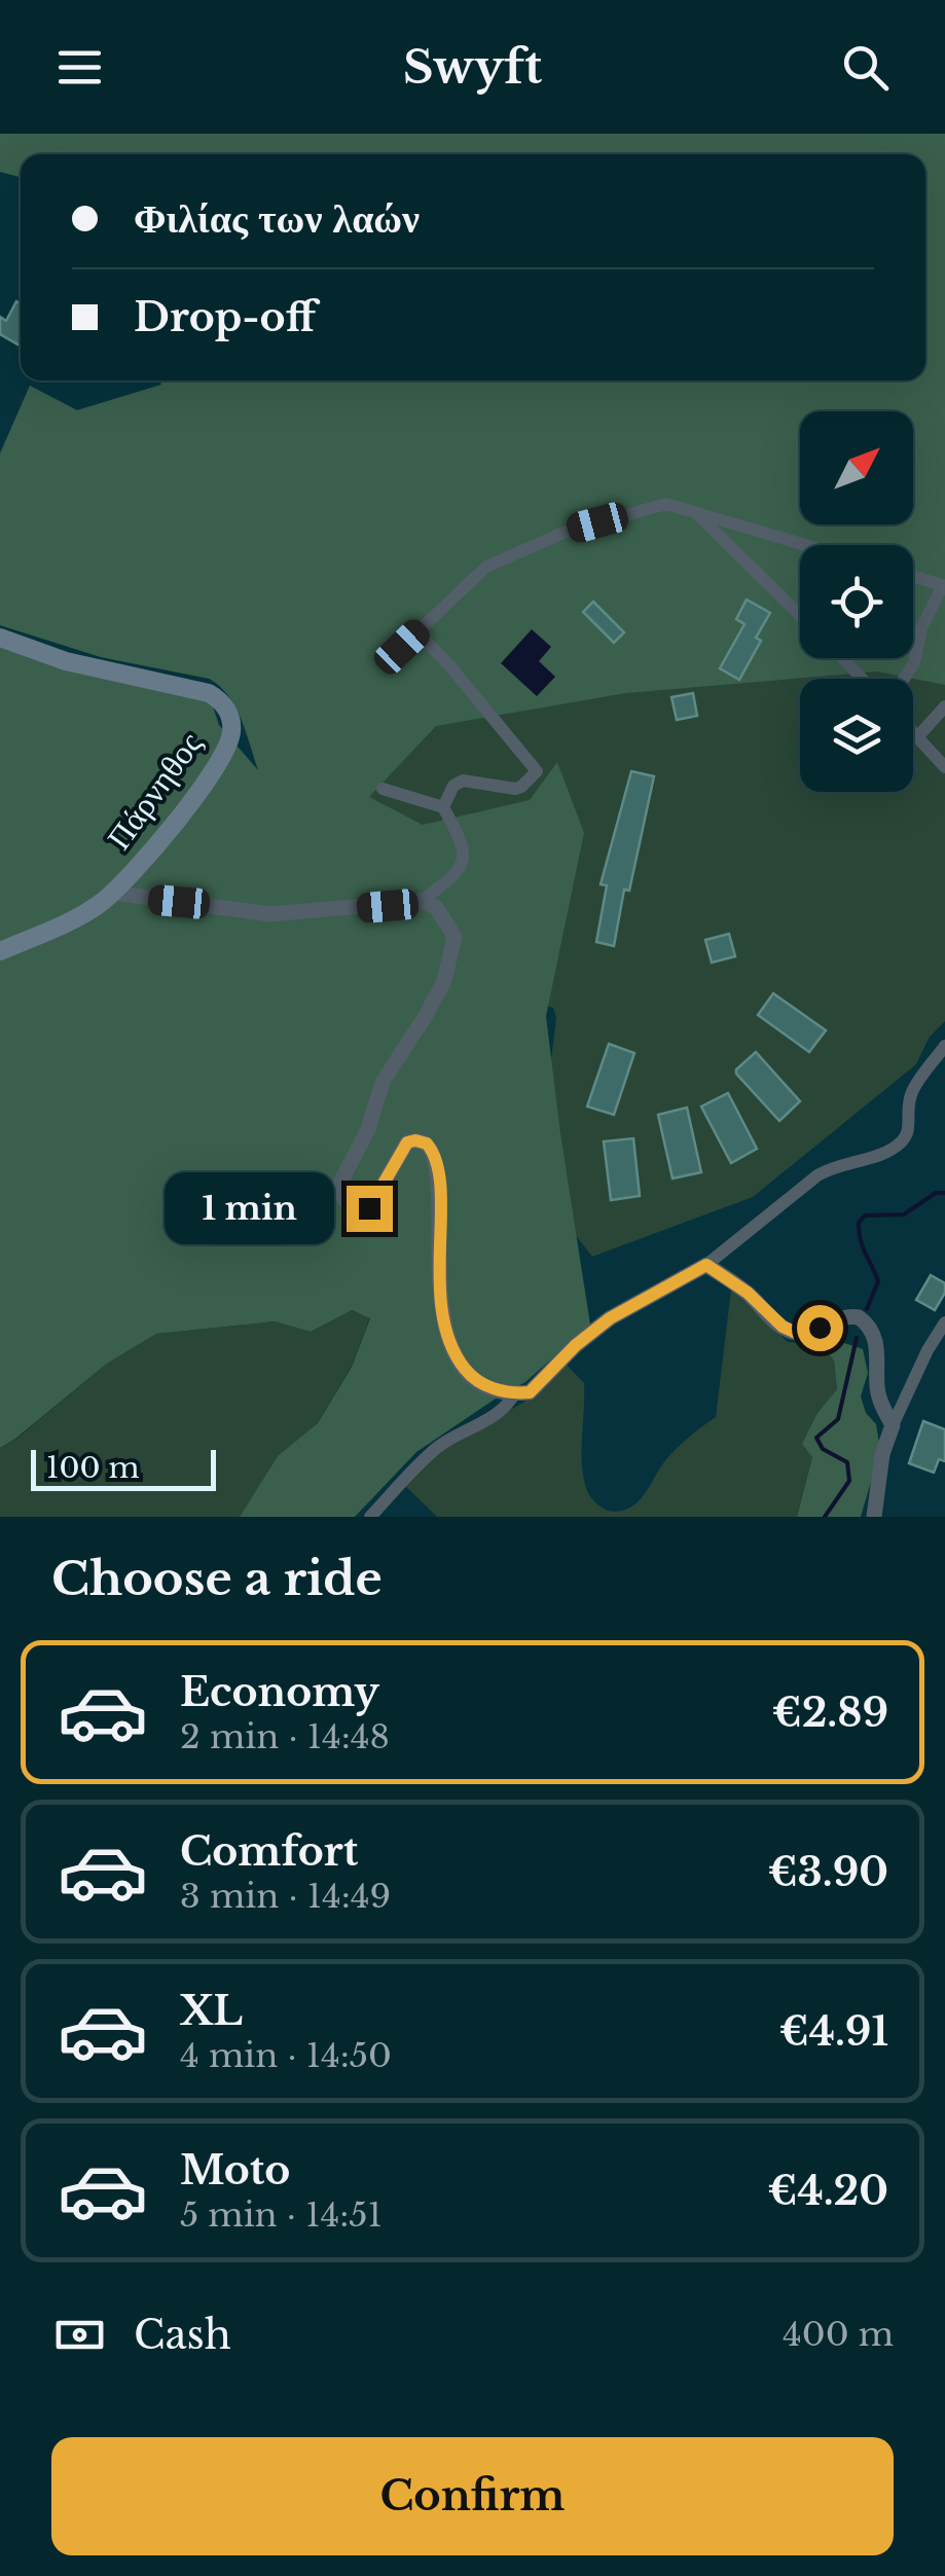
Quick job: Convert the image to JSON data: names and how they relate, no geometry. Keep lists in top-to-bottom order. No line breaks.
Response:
{"streets":{"main road":["Πάρνηθος"]},"scale_bar":"100 m","north":"top right","page":{"header":"Swyft","banner":["Φιλίας των λαών","Drop-off"],"bubble":"1 min","scale":"100 m","heading":"Choose a ride","list":[{"name":"Economy","note":"2 min · 14:48","value":"€2.89"},{"name":"Comfort","note":"3 min · 14:49","value":"€3.90"},{"name":"XL","note":"4 min · 14:50","value":"€4.91"},{"name":"Moto","note":"5 min · 14:51","value":"€4.20"}],"pay":["Cash","400 m"],"buttons":"Confirm"}}
